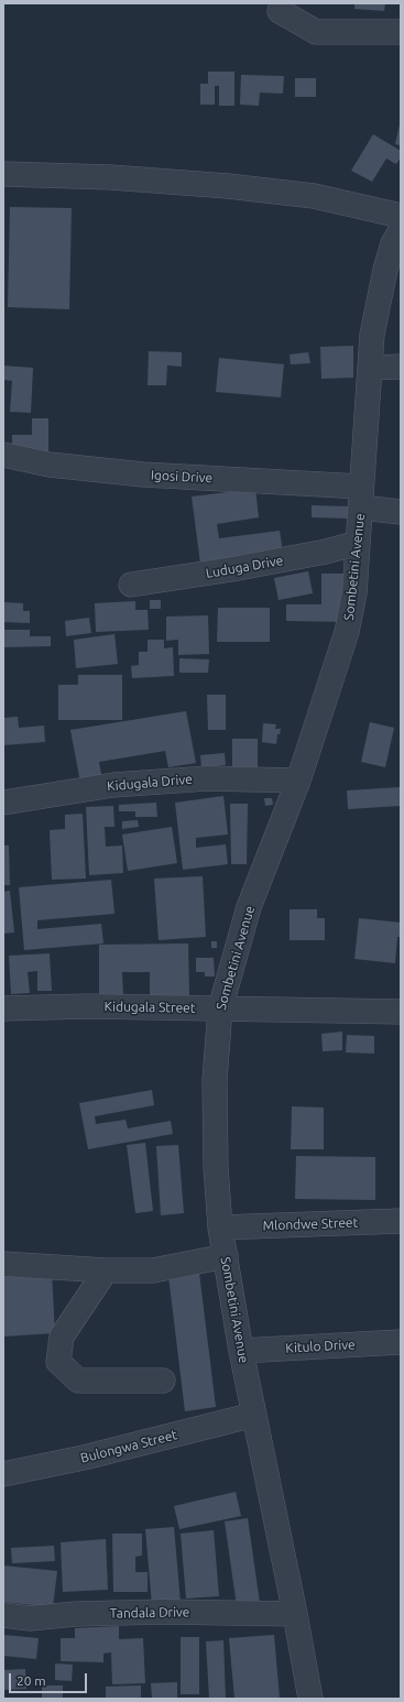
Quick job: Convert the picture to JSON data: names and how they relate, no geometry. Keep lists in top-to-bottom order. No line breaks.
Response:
{"streets":{"street":["Igosi Drive","Luduga Drive","Sombetini Avenue","Kidugala Drive","Kidugala Street","Mlondwe Street","Kitulo Drive","Bulongwa Street","Tandala Drive"]},"crossings":[["Igosi Drive","Sombetini Avenue"],["Luduga Drive","Sombetini Avenue"],["Sombetini Avenue","Kidugala Drive"],["Sombetini Avenue","Kidugala Street"],["Sombetini Avenue","Mlondwe Street"],["Sombetini Avenue","Kitulo Drive"],["Sombetini Avenue","Bulongwa Street"],["Sombetini Avenue","Tandala Drive"]],"scale_bar":"20 m"}
